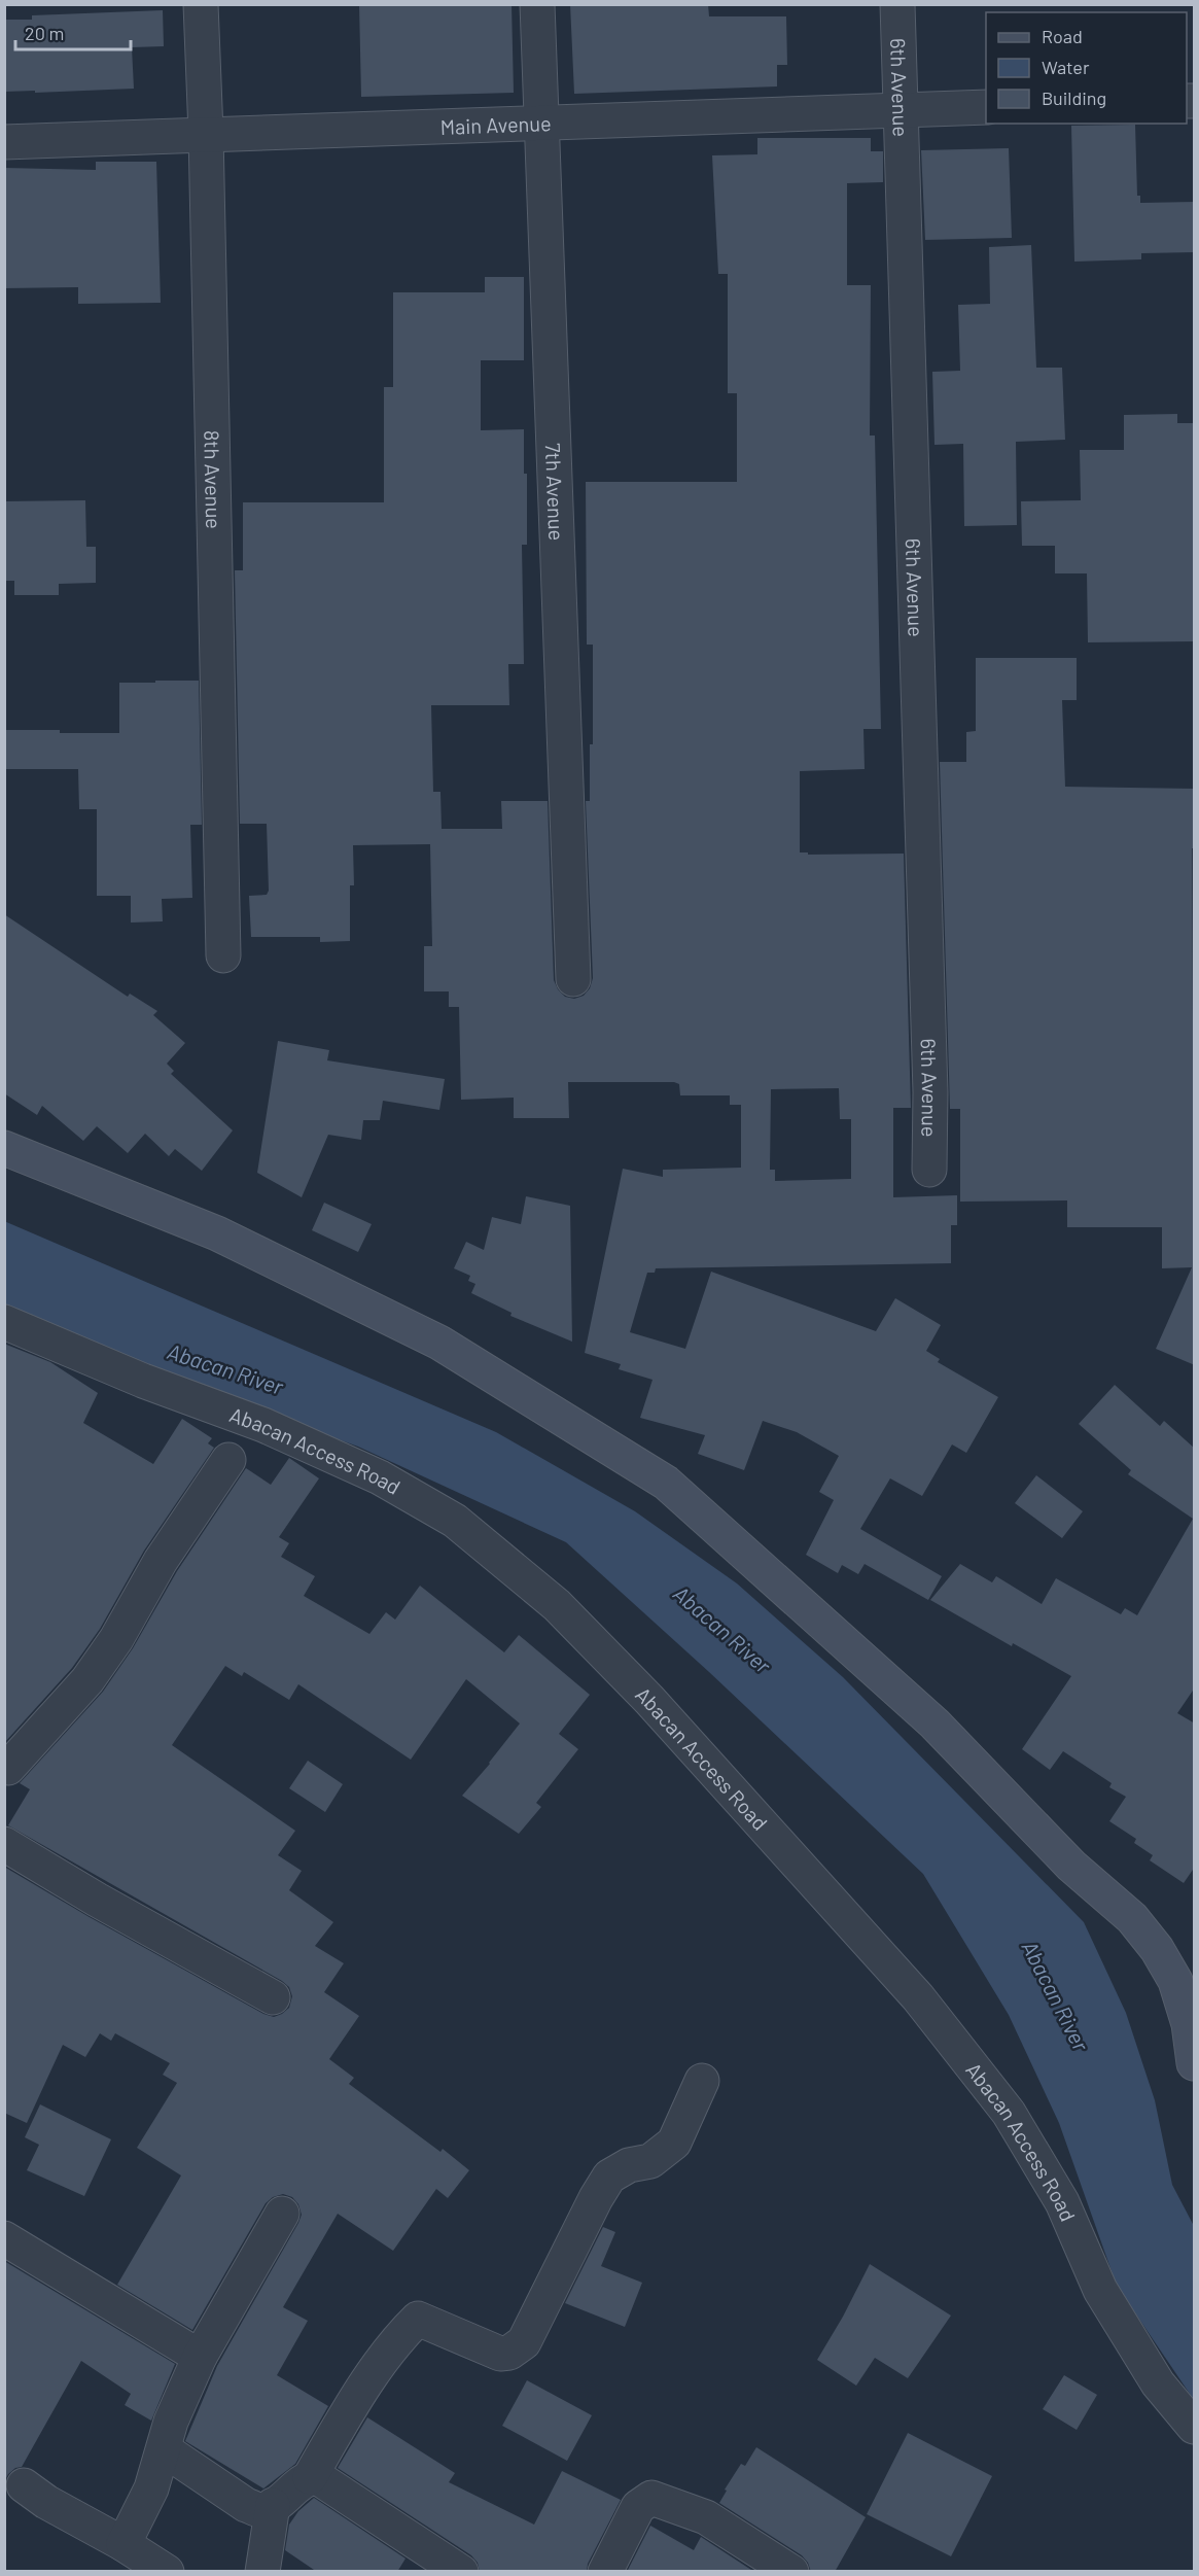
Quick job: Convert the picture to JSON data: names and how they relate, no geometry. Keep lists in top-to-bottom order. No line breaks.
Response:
{"streets":{"street":["6th Avenue","Main Avenue","8th Avenue","7th Avenue","Abacan Access Road"]},"crossings":[["6th Avenue","Main Avenue"],["Main Avenue","8th Avenue"],["Main Avenue","7th Avenue"]],"water":["Abacan River"],"legend":["Road","Water","Building"],"scale_bar":"20 m"}
